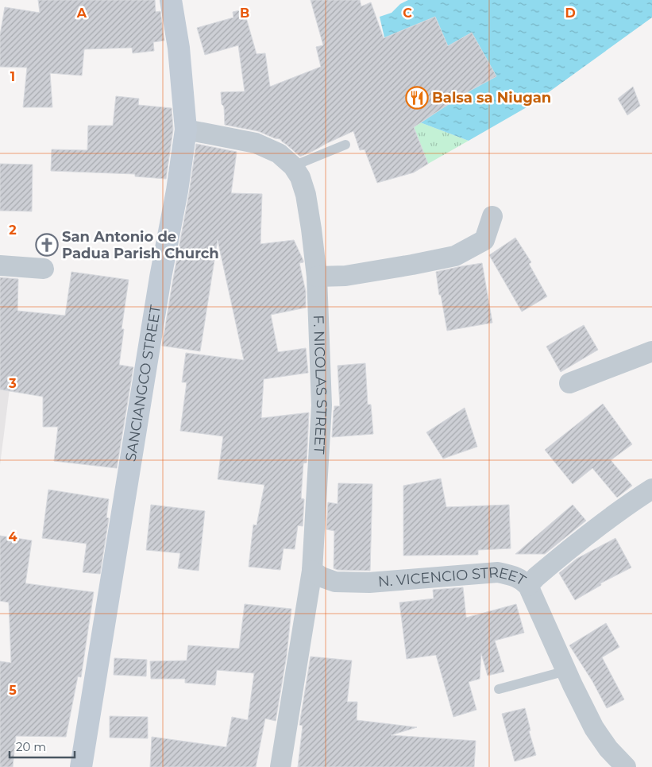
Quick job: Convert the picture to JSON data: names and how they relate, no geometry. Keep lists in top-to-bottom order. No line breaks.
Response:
{"streets":{"main road":["SANCIANGCO STREET"],"street":["F. NICOLAS STREET","N. VICENCIO STREET"]},"crossings":[["SANCIANGCO STREET","F. NICOLAS STREET"],["F. NICOLAS STREET","N. VICENCIO STREET"]],"places":{"restaurant":["Balsa sa Niugan"],"church":["San Antonio de Padua Parish Church"]},"scale_bar":"20 m","grid":{"columns":["A","B","C","D"],"rows":["1","2","3","4","5"]}}
